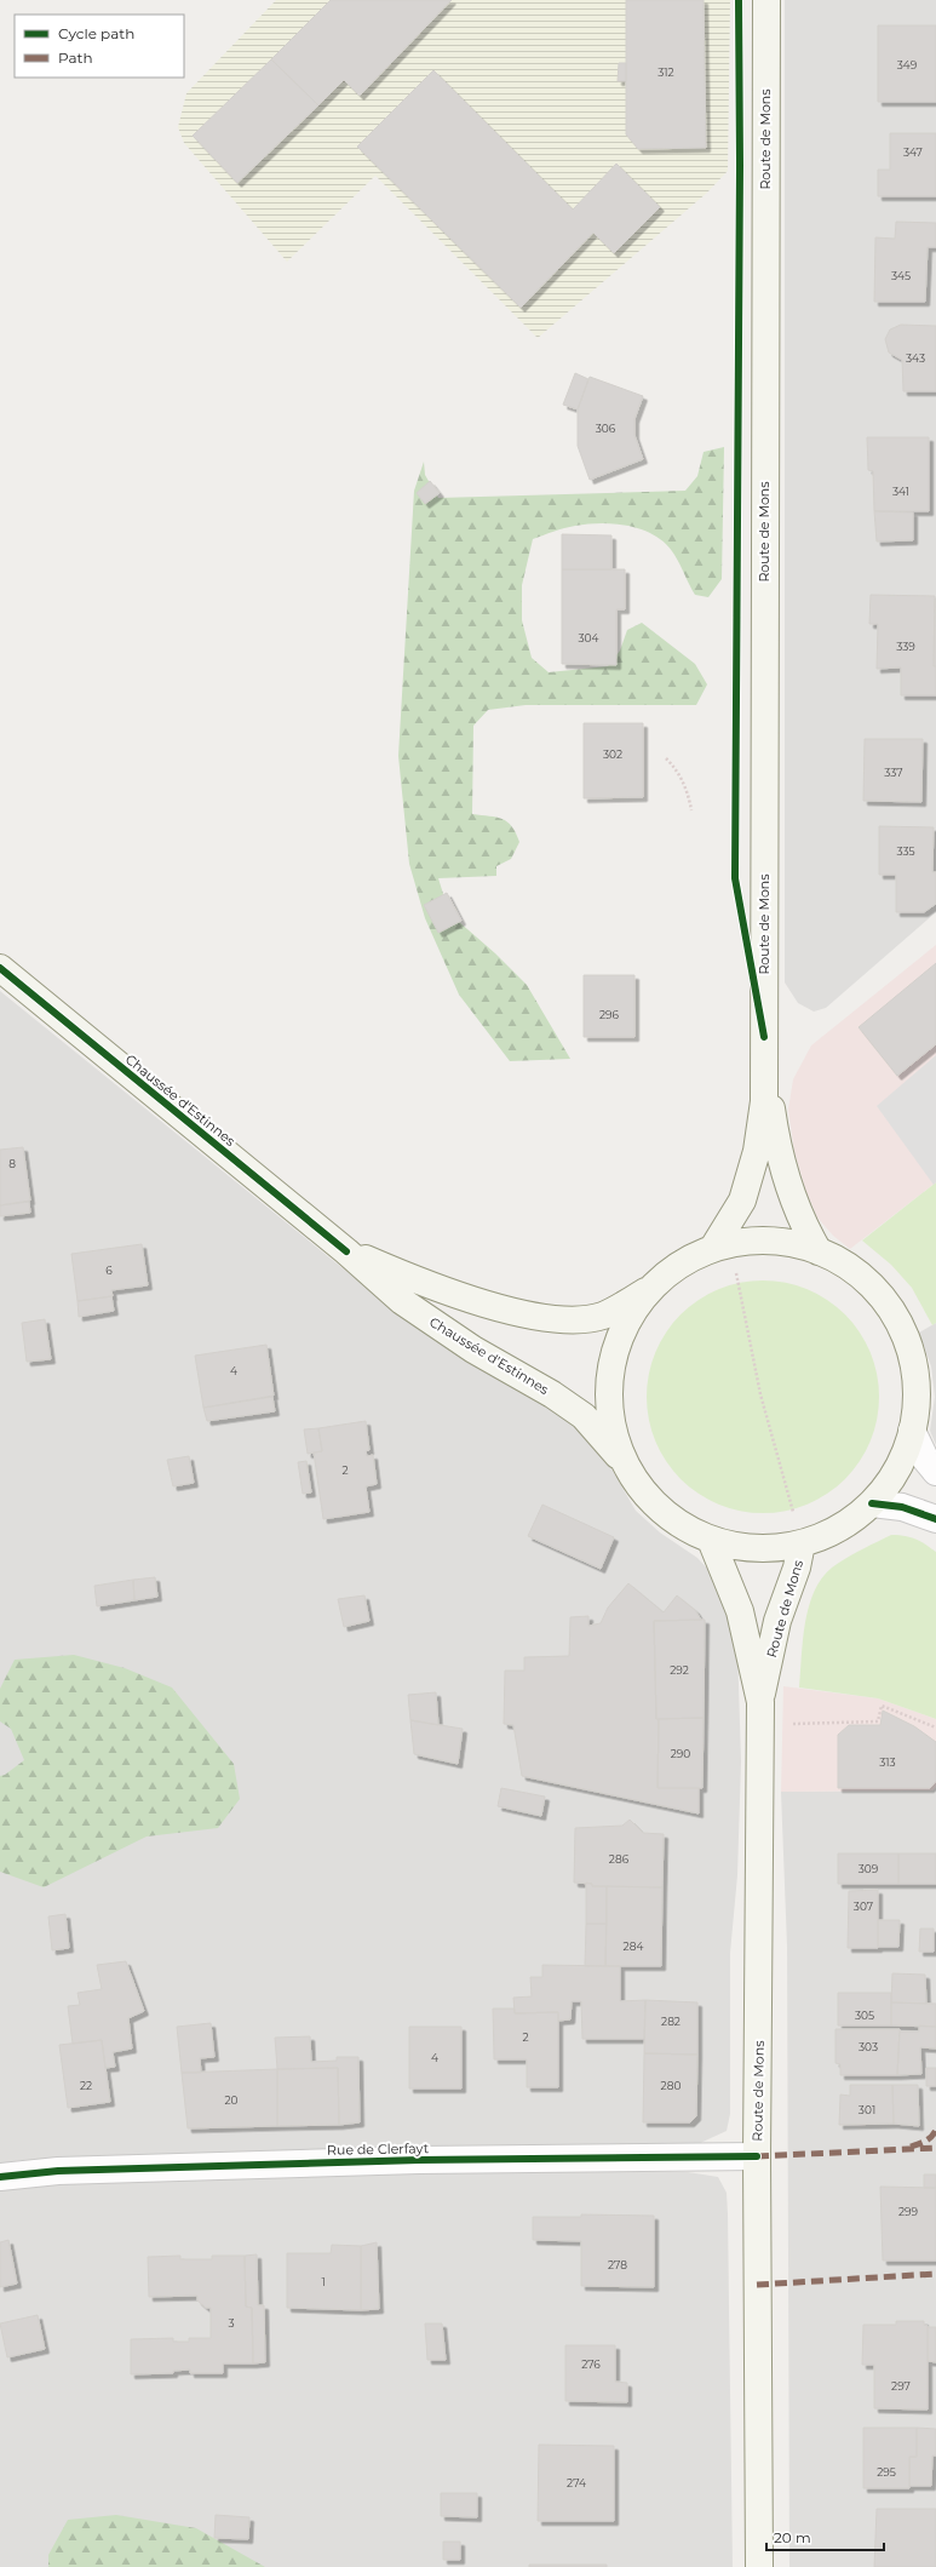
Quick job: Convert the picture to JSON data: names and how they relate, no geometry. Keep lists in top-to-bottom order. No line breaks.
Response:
{"streets":{"main road":["Route de Mons","Chaussée d'Estinnes"],"street":["Rue de Clerfayt"]},"crossings":[["Route de Mons","Rue de Clerfayt"]],"house_numbers":["349","312","347","345","343","306","341","304","339","302","337","335","296","8","6","4","2","292","290","313","286","309","307","284","305","282","2","303","4","22","280","20","301","299","278","1","3","276","297","295","274"],"legend":["Cycle path","Path"],"scale_bar":"20 m"}
